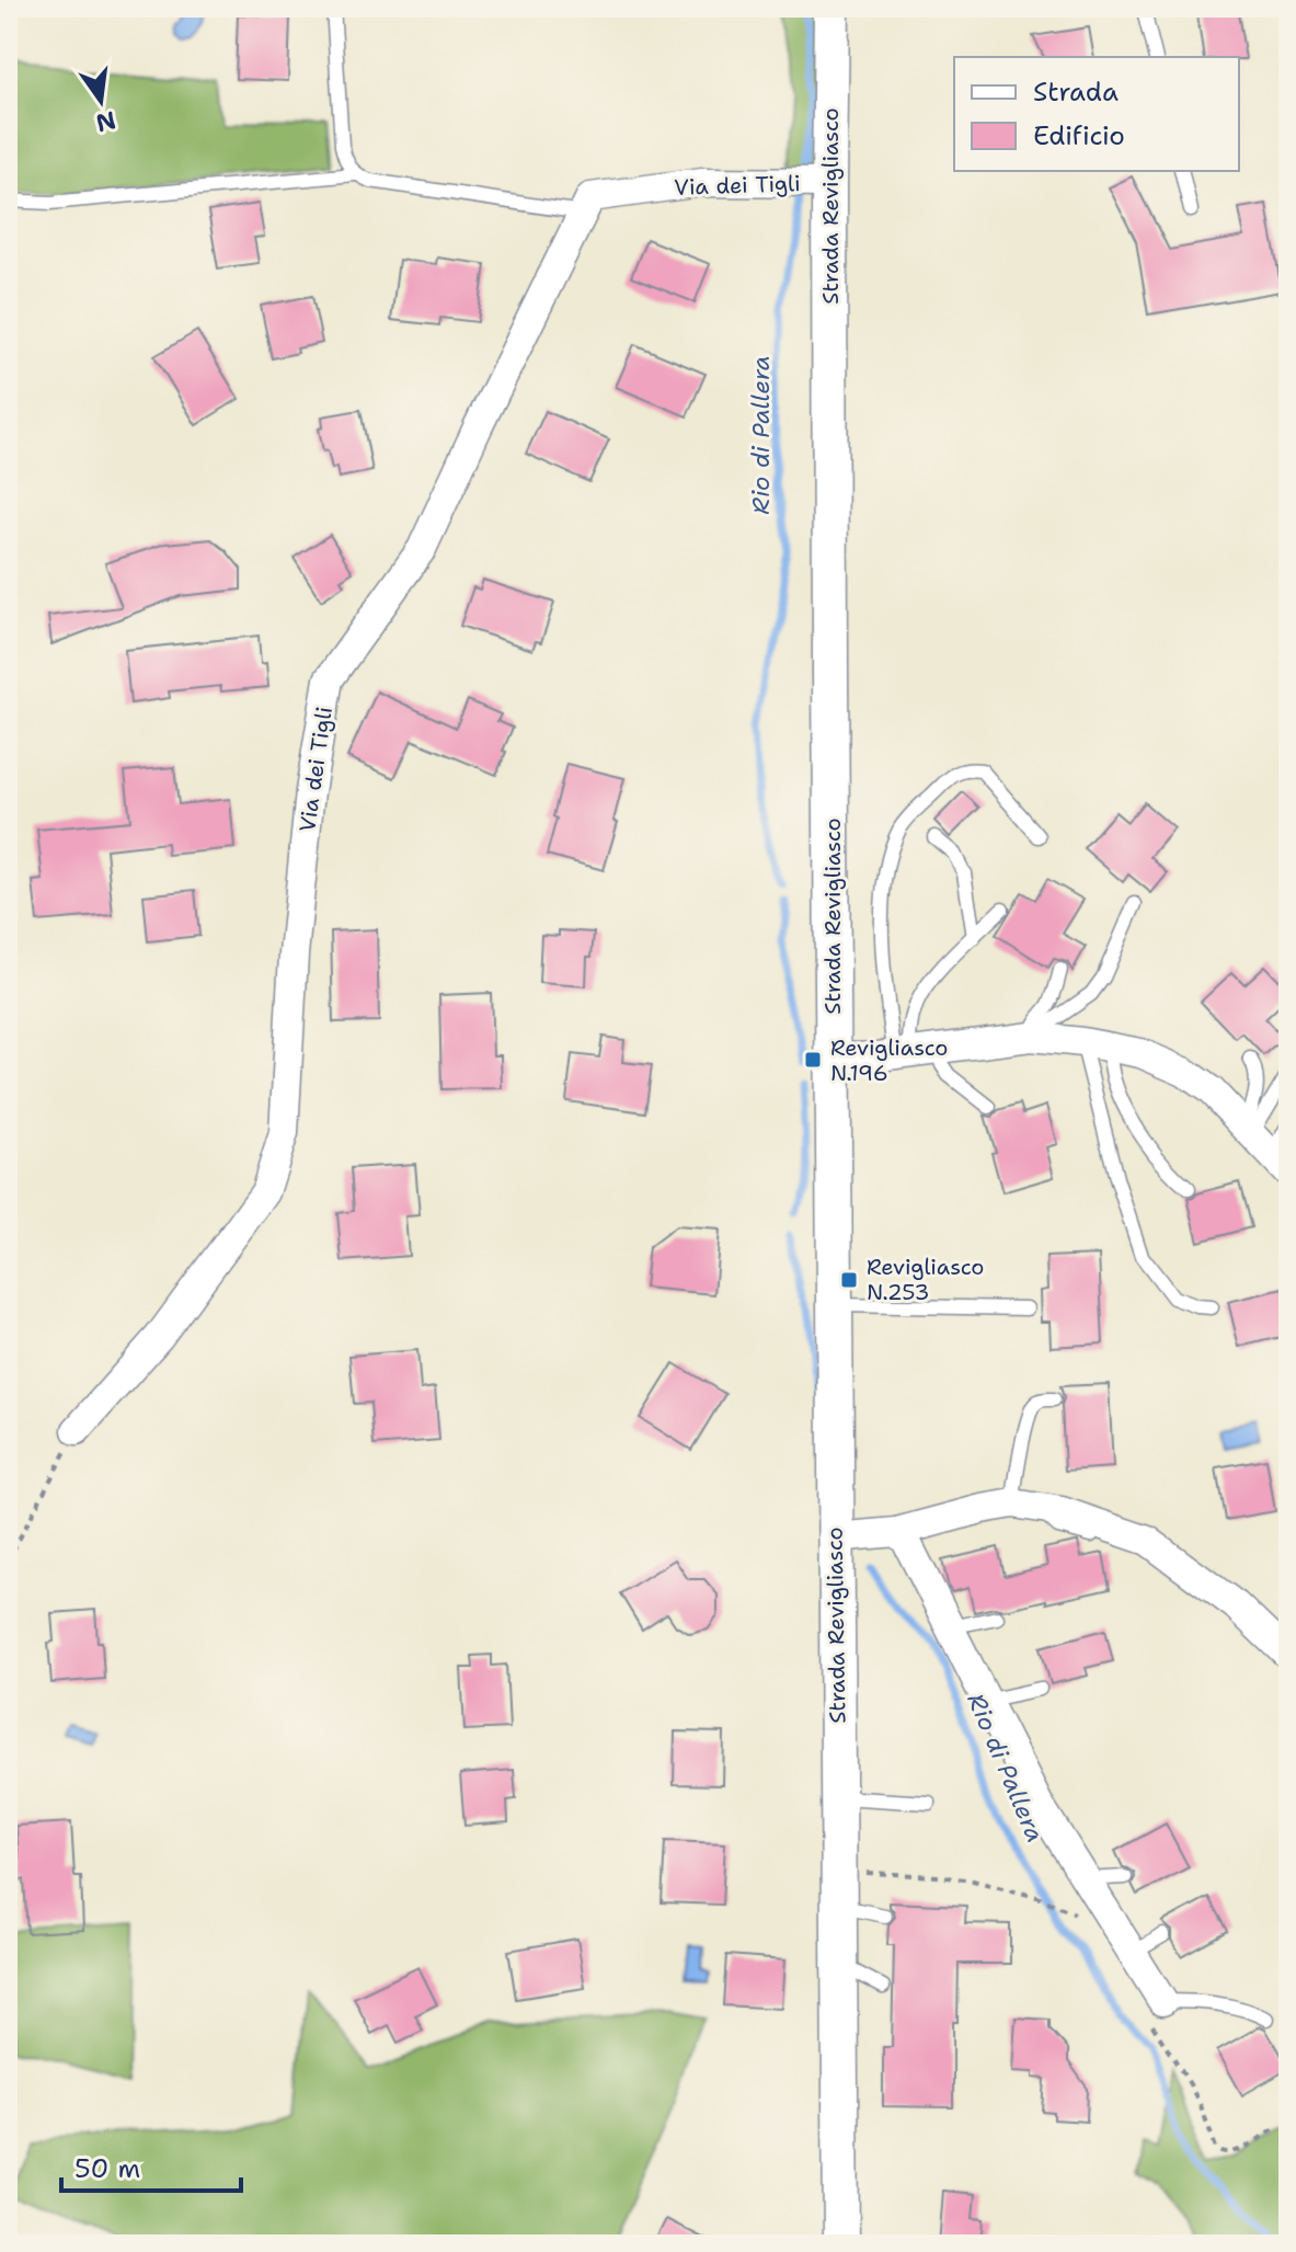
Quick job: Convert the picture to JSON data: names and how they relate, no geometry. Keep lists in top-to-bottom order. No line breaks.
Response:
{"streets":{"street":["Via dei Tigli","Strada Revigliasco"]},"crossings":[["Via dei Tigli","Strada Revigliasco"]],"water":["Rio di Pallera"],"places":{"transit":["Revigliasco N.196","Revigliasco N.253"]},"legend":["Strada","Edificio"],"scale_bar":"50 m","north":"bottom"}
